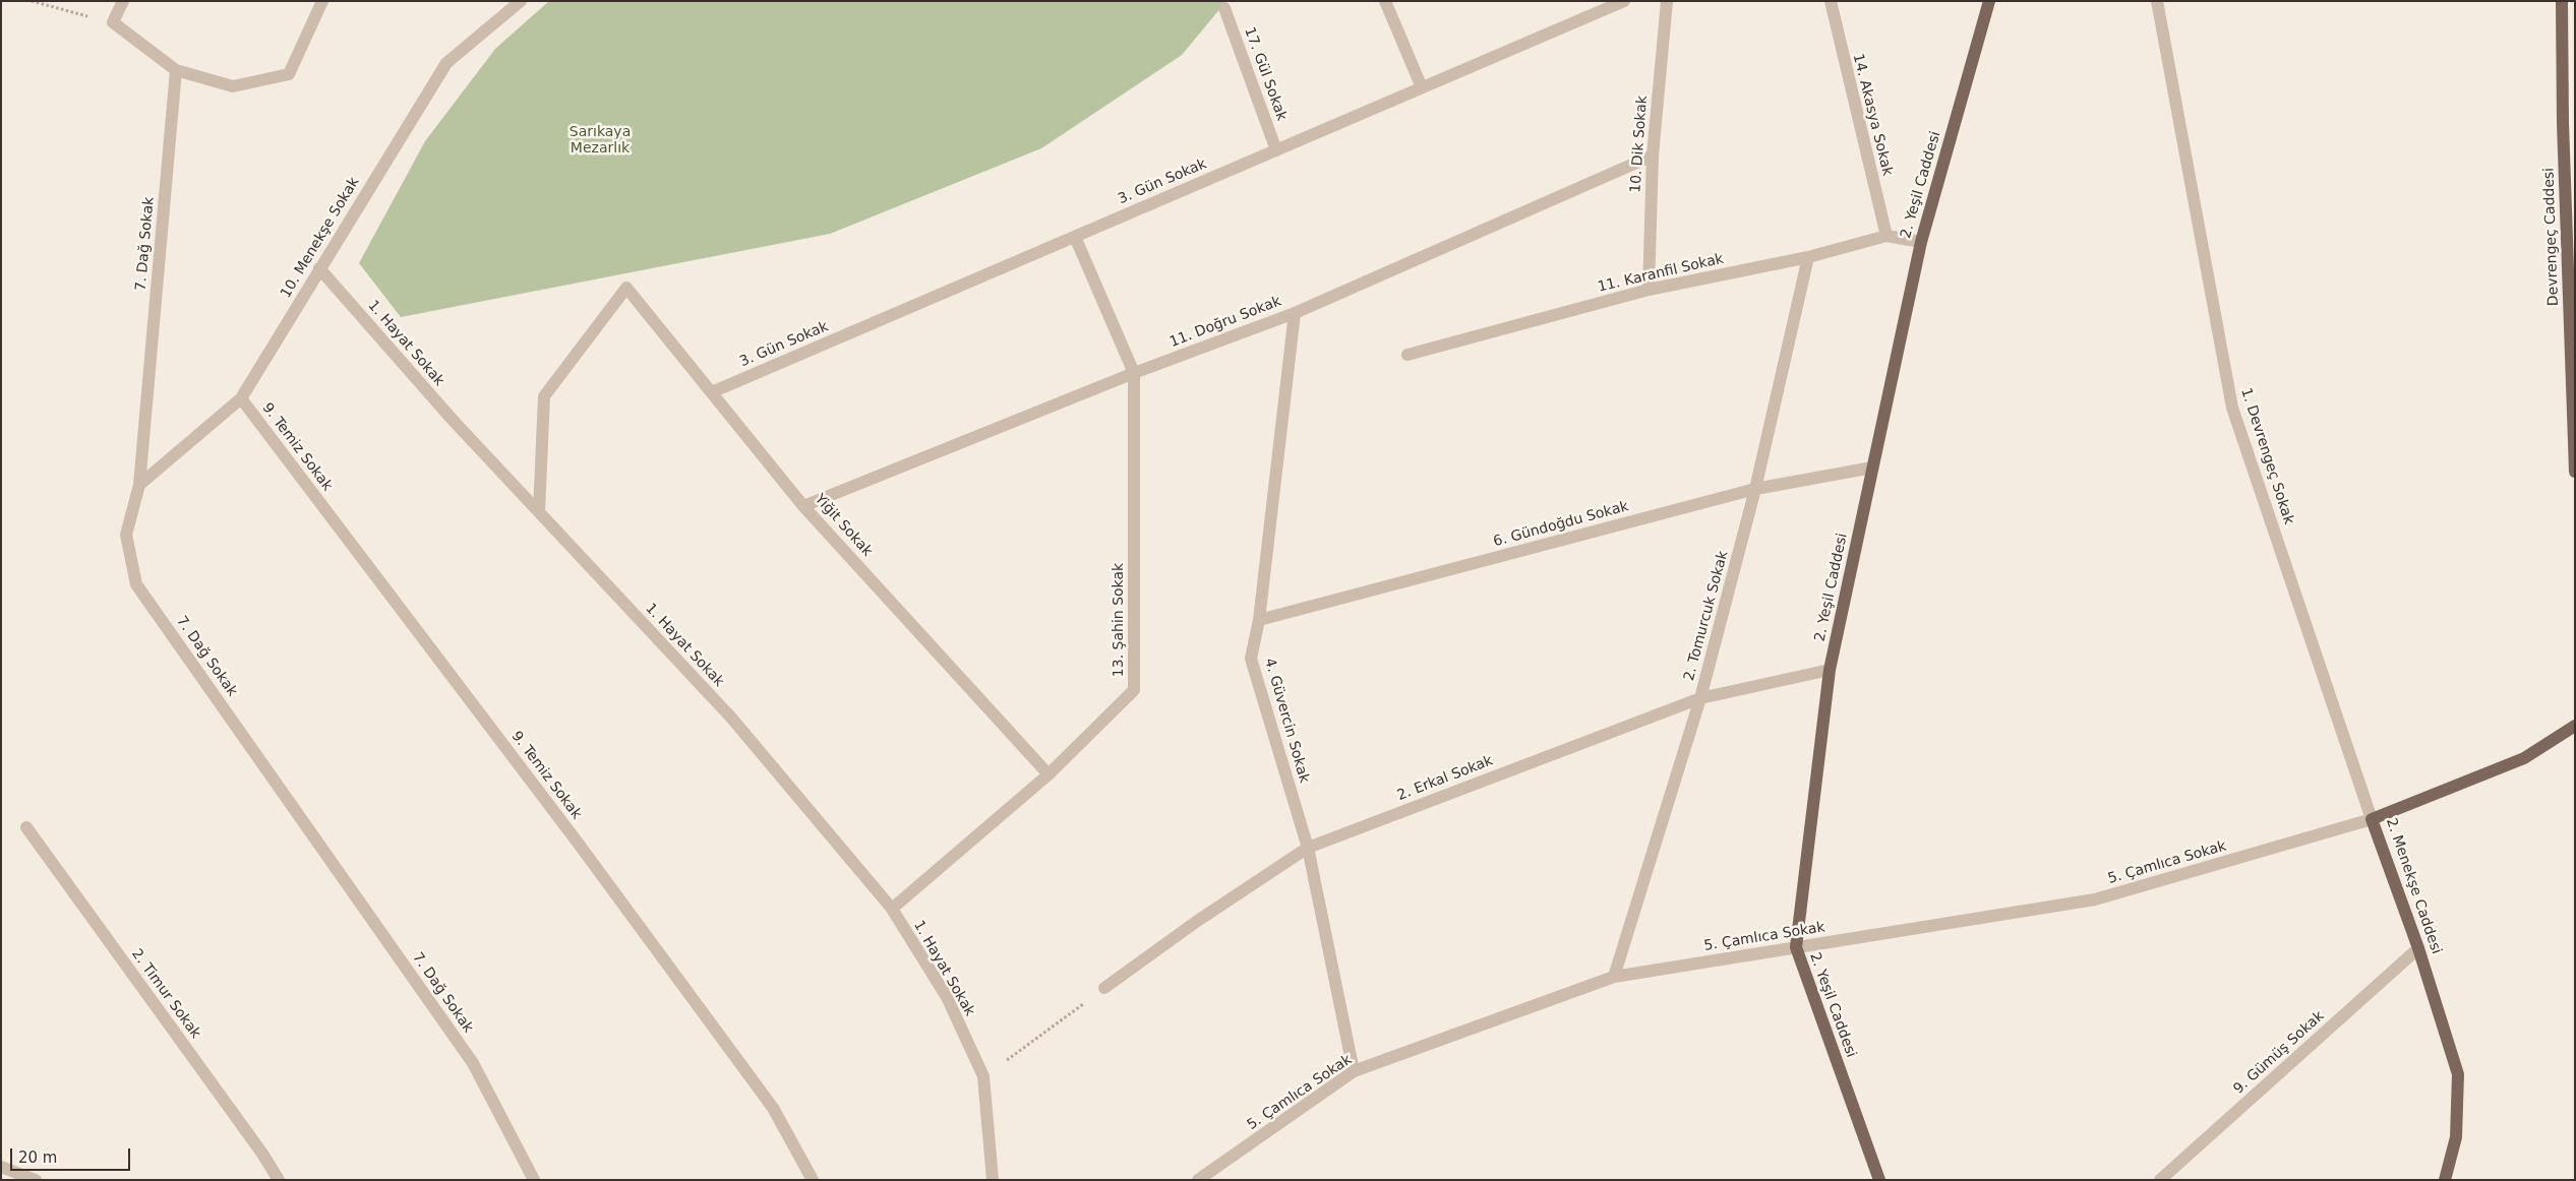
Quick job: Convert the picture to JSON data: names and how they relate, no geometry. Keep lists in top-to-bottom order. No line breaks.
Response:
{"streets":{"main road":["2. Yeşil Caddesi","Devrengeç Caddesi","2. Menekşe Caddesi"],"street":["17. Gül Sokak","14. Akasya Sokak","10. Dik Sokak","3. Gün Sokak","10. Menekşe Sokak","7. Dağ Sokak","11. Karanfil Sokak","11. Doğru Sokak","1. Hayat Sokak","9. Temiz Sokak","1. Devrengeç Sokak","6. Gündoğdu Sokak","Yiğit Sokak","2. Tomurcuk Sokak","13. Şahin Sokak","4. Güvercin Sokak","2. Erkal Sokak","5. Çamlıca Sokak","2. Timur Sokak","9. Gümüş Sokak"]},"crossings":[["17. Gül Sokak","3. Gün Sokak"],["14. Akasya Sokak","11. Karanfil Sokak"],["10. Dik Sokak","11. Karanfil Sokak"],["10. Dik Sokak","11. Doğru Sokak"],["3. Gün Sokak","Yiğit Sokak"],["3. Gün Sokak","13. Şahin Sokak"],["2. Yeşil Caddesi","11. Karanfil Sokak"],["2. Yeşil Caddesi","6. Gündoğdu Sokak"],["2. Yeşil Caddesi","2. Erkal Sokak"],["2. Yeşil Caddesi","5. Çamlıca Sokak"],["10. Menekşe Sokak","7. Dağ Sokak"],["10. Menekşe Sokak","1. Hayat Sokak"],["10. Menekşe Sokak","9. Temiz Sokak"],["11. Karanfil Sokak","2. Tomurcuk Sokak"],["11. Doğru Sokak","Yiğit Sokak"],["11. Doğru Sokak","13. Şahin Sokak"],["11. Doğru Sokak","4. Güvercin Sokak"],["1. Hayat Sokak","Yiğit Sokak"],["1. Hayat Sokak","13. Şahin Sokak"],["1. Devrengeç Sokak","5. Çamlıca Sokak"],["1. Devrengeç Sokak","2. Menekşe Caddesi"],["6. Gündoğdu Sokak","2. Tomurcuk Sokak"],["6. Gündoğdu Sokak","4. Güvercin Sokak"],["Yiğit Sokak","13. Şahin Sokak"],["2. Tomurcuk Sokak","2. Erkal Sokak"],["2. Tomurcuk Sokak","5. Çamlıca Sokak"],["4. Güvercin Sokak","2. Erkal Sokak"],["4. Güvercin Sokak","5. Çamlıca Sokak"],["5. Çamlıca Sokak","2. Menekşe Caddesi"],["2. Menekşe Caddesi","9. Gümüş Sokak"]],"parks":["Sarıkaya Mezarlık"],"scale_bar":"20 m"}
